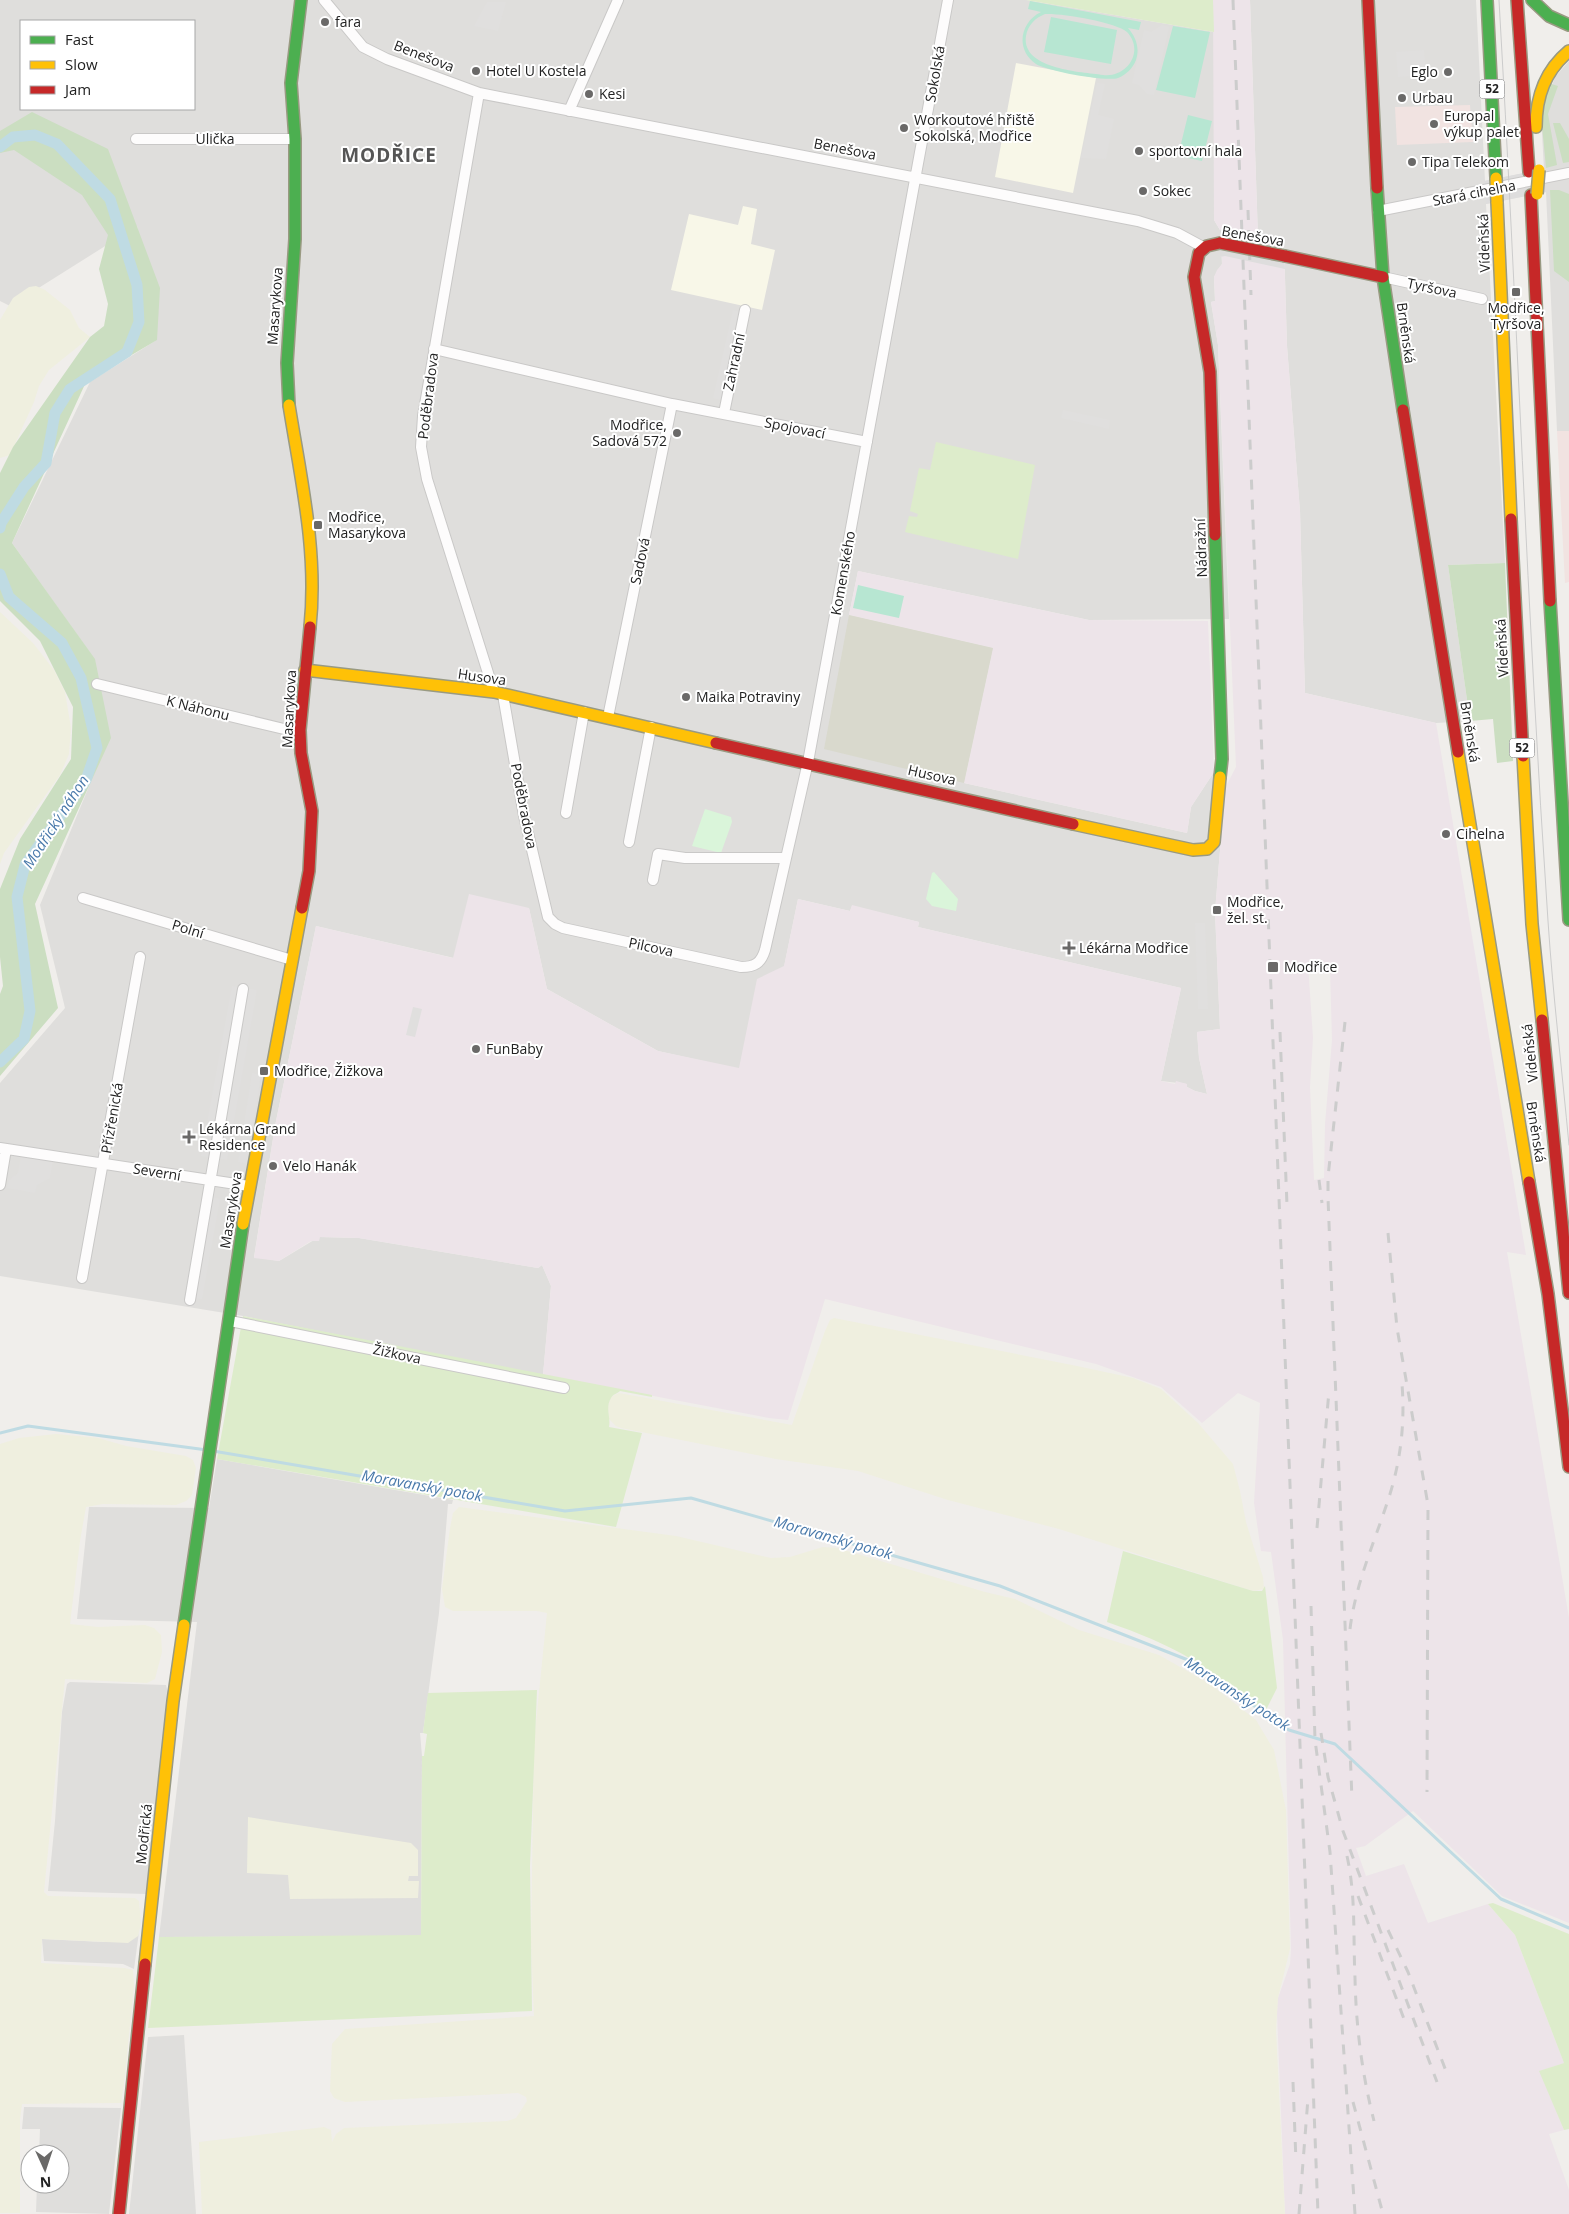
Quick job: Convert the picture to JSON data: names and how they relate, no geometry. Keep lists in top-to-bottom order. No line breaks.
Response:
{"streets":{"main road":["Benešova","52","Vídeňská","Masarykova","Brněnská","Nádražní","Husova","Modřická"],"street":["Sokolská","Ulička","Stará cihelna","Tyršova","Zahradní","Poděbradova","Spojovací","Sadová","Komenského","K Náhonu","Polní","Pilcova","Přízřenická","Severní","Žižkova"]},"crossings":[["Benešova","Sokolská"],["Benešova","Tyršova"],["Benešova","Brněnská"],["Benešova","Poděbradova"],["Benešova","Nádražní"],["Benešova","Komenského"],["Sokolská","Komenského"],["Ulička","Masarykova"],["Stará cihelna","Brněnská"],["Tyršova","Brněnská"],["Masarykova","Husova"],["Masarykova","K Náhonu"],["Masarykova","Polní"],["Masarykova","Severní"],["Masarykova","Žižkova"],["Masarykova","Modřická"],["Zahradní","Spojovací"],["Poděbradova","Husova"],["Poděbradova","Pilcova"],["Spojovací","Komenského"],["Nádražní","Husova"],["Sadová","Husova"],["Komenského","Husova"],["Komenského","Pilcova"],["Přízřenická","Severní"]],"districts":["MODŘICE"],"water":["Modřický náhon","Moravanský potok"],"places":{"other":["fara","Hotel U Kostela","Eglo","Kesi","Urbau","Europal výkup palet","Workoutové hřiště Sokolská, Modřice","sportovní hala","Tipa Telekom","Sokec","Modřice, Sadová 572","Maika Potraviny","Cihelna","FunBaby","Velo Hanák"],"transit":["Modřice, Tyršova","Modřice, Masarykova","Modřice, žel. st.","Modřice","Modřice, Žižkova"],"health":["Lékárna Modřice","Lékárna Grand Residence"]},"legend":["Fast","Slow","Jam"],"north":"bottom"}
